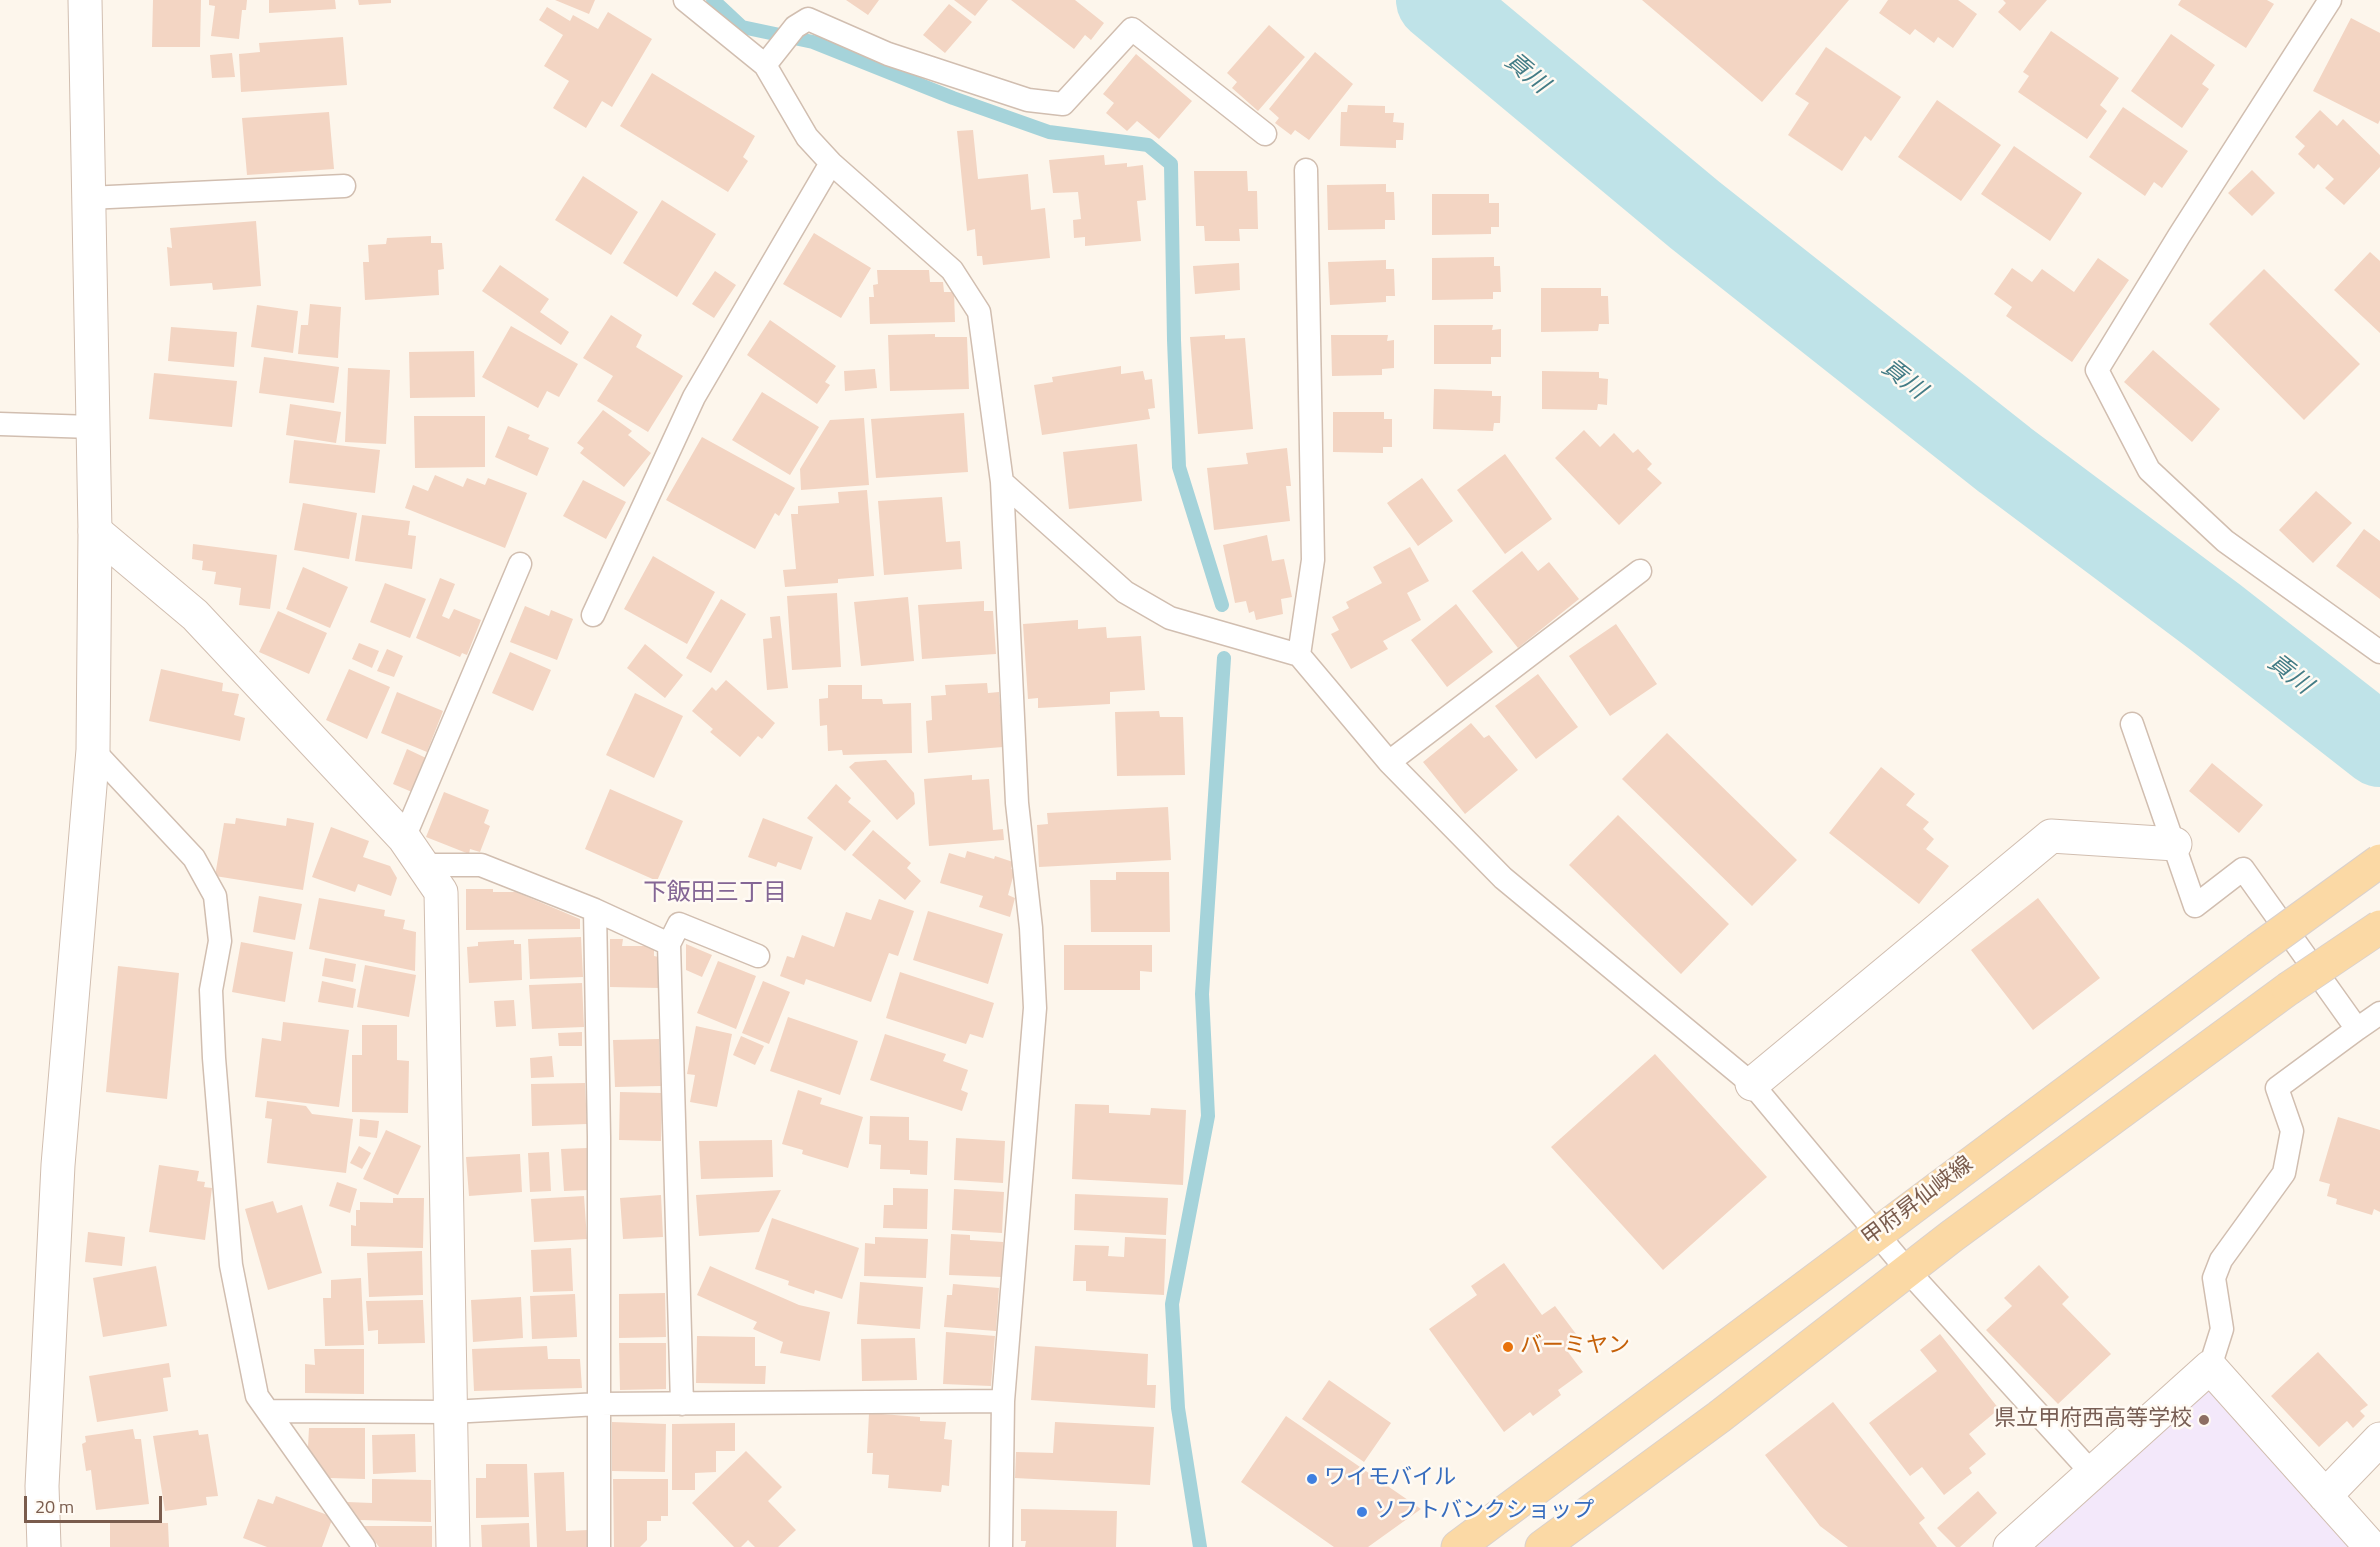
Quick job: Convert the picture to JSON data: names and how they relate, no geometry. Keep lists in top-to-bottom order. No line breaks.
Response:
{"streets":{"main road":["甲府昇仙峡線"]},"districts":["下飯田三丁目"],"water":["貢川"],"places":["バーミヤン","県立甲府西高等学校","ワイモバイル","ソフトバンクショップ"],"scale_bar":"20 m"}
